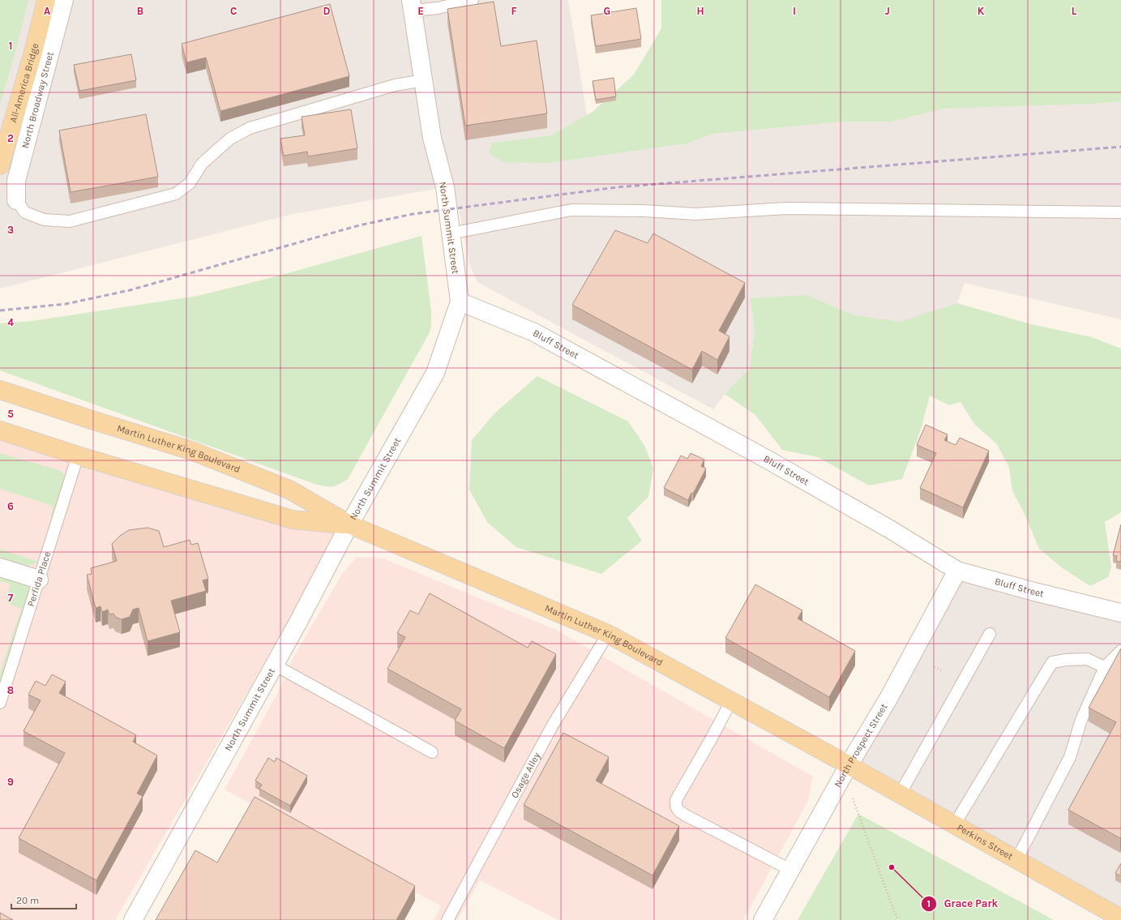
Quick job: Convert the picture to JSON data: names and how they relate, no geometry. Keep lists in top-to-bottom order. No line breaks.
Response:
{"streets":{"main road":["All-America Bridge","Martin Luther King Boulevard","Perkins Street"],"street":["North Broadway Street","North Summit Street","Bluff Street","North Prospect Street"],"lane":["Perfida Place","Osage Alley"]},"crossings":[["North Summit Street","Bluff Street"],["North Summit Street","Martin Luther King Boulevard"],["Bluff Street","North Prospect Street"],["Martin Luther King Boulevard","Perfida Place"],["Martin Luther King Boulevard","North Prospect Street"],["Martin Luther King Boulevard","Osage Alley"],["Martin Luther King Boulevard","Perkins Street"],["North Prospect Street","Perkins Street"]],"places":["Grace Park"],"scale_bar":"20 m","grid":{"columns":["A","B","C","D","E","F","G","H","I","J","K","L"],"rows":["1","2","3","4","5","6","7","8","9"]}}
